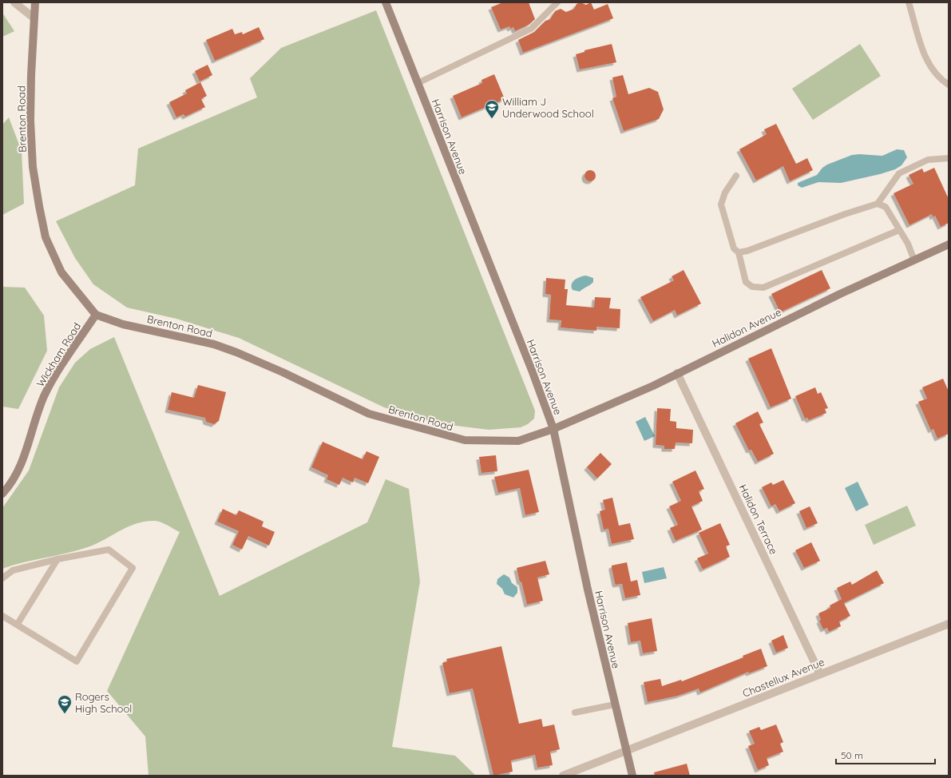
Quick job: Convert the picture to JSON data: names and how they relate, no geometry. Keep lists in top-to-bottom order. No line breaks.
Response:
{"streets":{"street":["Brenton Road","Harrison Avenue","Halidon Avenue","Wickham Road","Halidon Terrace","Chastellux Avenue"]},"crossings":[["Brenton Road","Harrison Avenue"],["Brenton Road","Halidon Avenue"],["Brenton Road","Wickham Road"],["Harrison Avenue","Halidon Avenue"],["Harrison Avenue","Chastellux Avenue"],["Halidon Avenue","Halidon Terrace"],["Halidon Terrace","Chastellux Avenue"]],"places":{"school or university":["William J Underwood School","Rogers High School"]},"scale_bar":"50 m"}
